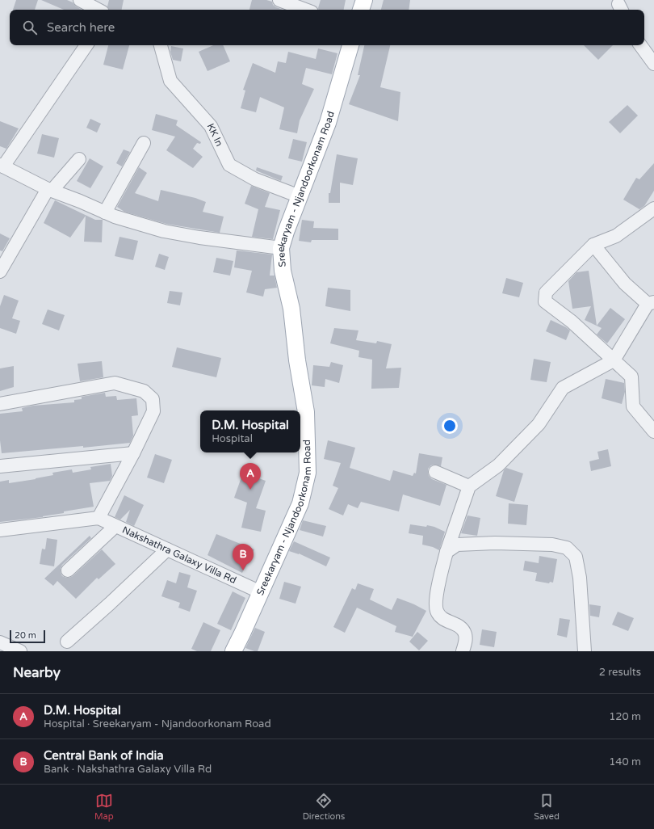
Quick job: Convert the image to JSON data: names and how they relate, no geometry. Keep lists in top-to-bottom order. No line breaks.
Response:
{"streets":{"main road":["Sreekaryam - Njandoorkonam Road"],"street":["KK ln","Nakshathra Galaxy Villa Rd"]},"crossings":[["KK ln","Sreekaryam - Njandoorkonam Road"],["Sreekaryam - Njandoorkonam Road","Nakshathra Galaxy Villa Rd"]],"scale_bar":"20 m","page":{"search":"Search here","popup":["D.M. Hospital","Hospital"],"pins":["A","B"],"scale":"20 m","heading":["Nearby","2 results"],"list":[{"mark":"A","name":"D.M. Hospital","note":"Hospital · Sreekaryam - Njandoorkonam Road","value":"120 m"},{"mark":"B","name":"Central Bank of India","note":"Bank · Nakshathra Galaxy Villa Rd","value":"140 m"}],"nav":["Map","Directions","Saved"]}}
